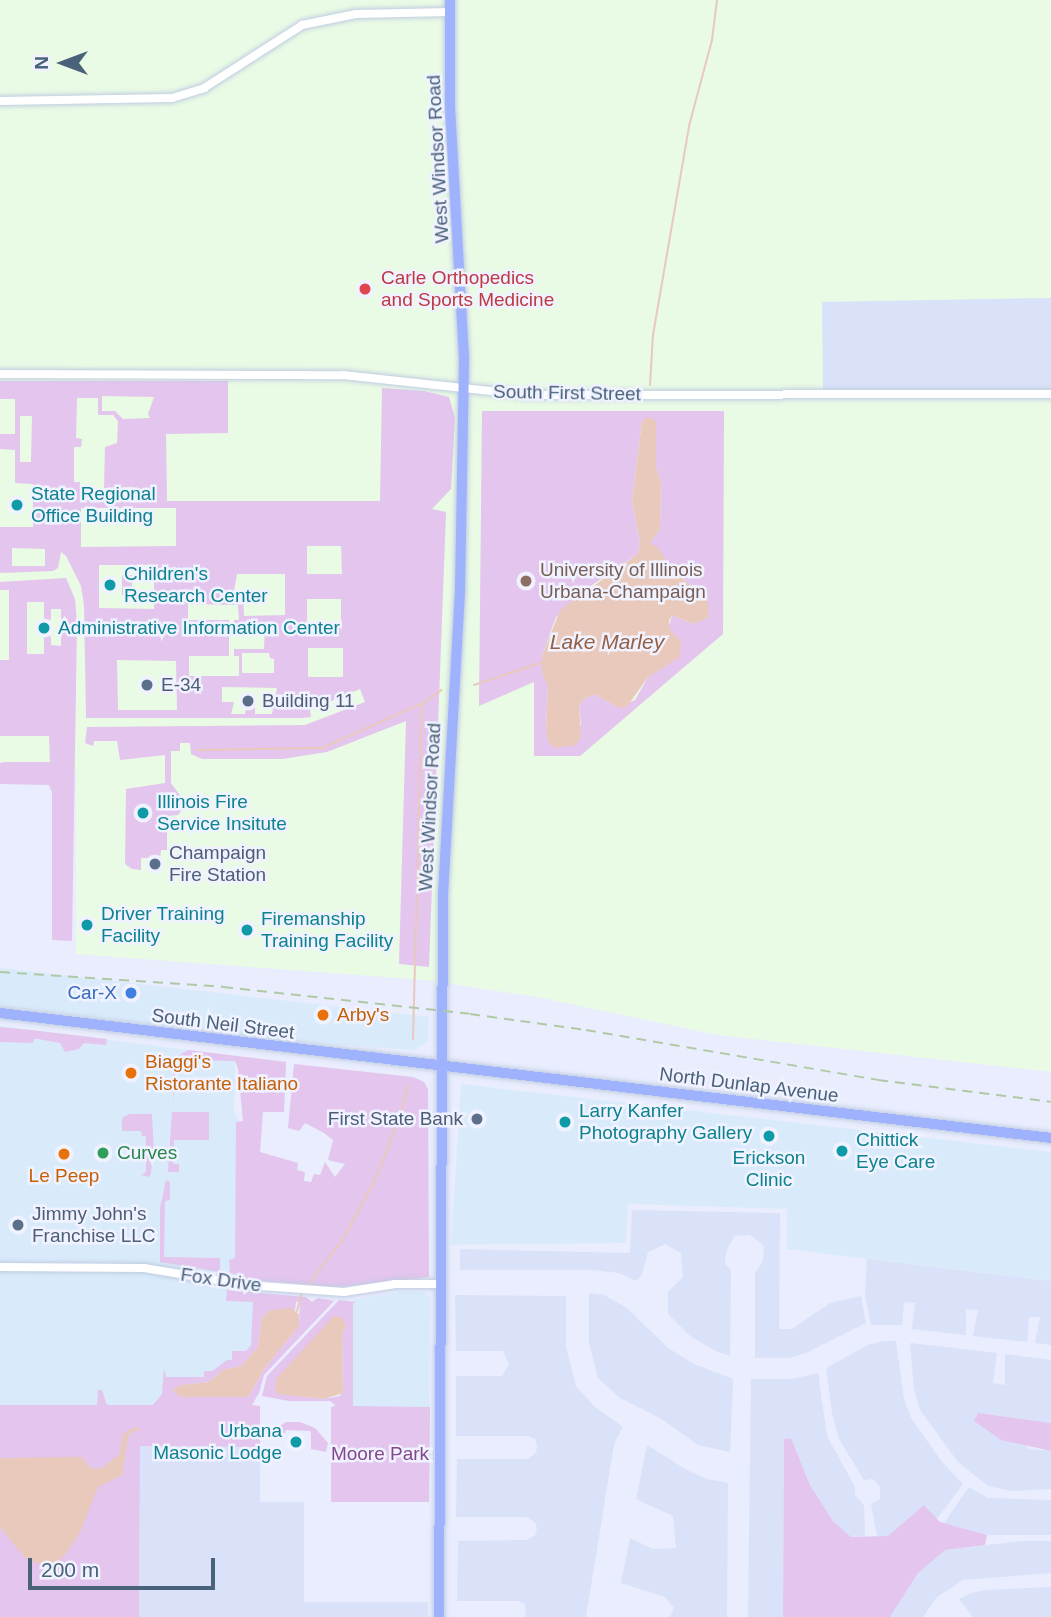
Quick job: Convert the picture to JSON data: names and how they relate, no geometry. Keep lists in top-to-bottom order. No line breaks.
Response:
{"streets":{"main road":["West Windsor Road","South Neil Street","North Dunlap Avenue"],"street":["South First Street","Fox Drive"]},"crossings":[["West Windsor Road","South First Street"],["West Windsor Road","South Neil Street"],["West Windsor Road","North Dunlap Avenue"],["West Windsor Road","Fox Drive"],["South Neil Street","North Dunlap Avenue"]],"water":["Lake Marley"],"parks":["Moore Park"],"places":["Carle Orthopedics and Sports Medicine","State Regional Office Building","University of Illinois Urbana-Champaign","Children's Research Center","Administrative Information Center","E-34","Building 11","Illinois Fire Service Insitute","Champaign Fire Station","Driver Training Facility","Firemanship Training Facility","Car-X","Arby's","Biaggi's Ristorante Italiano","First State Bank","Larry Kanfer Photography Gallery","Erickson Clinic","Chittick Eye Care","Curves","Le Peep","Jimmy John's Franchise LLC","Urbana Masonic Lodge"],"scale_bar":"200 m","north":"left"}
